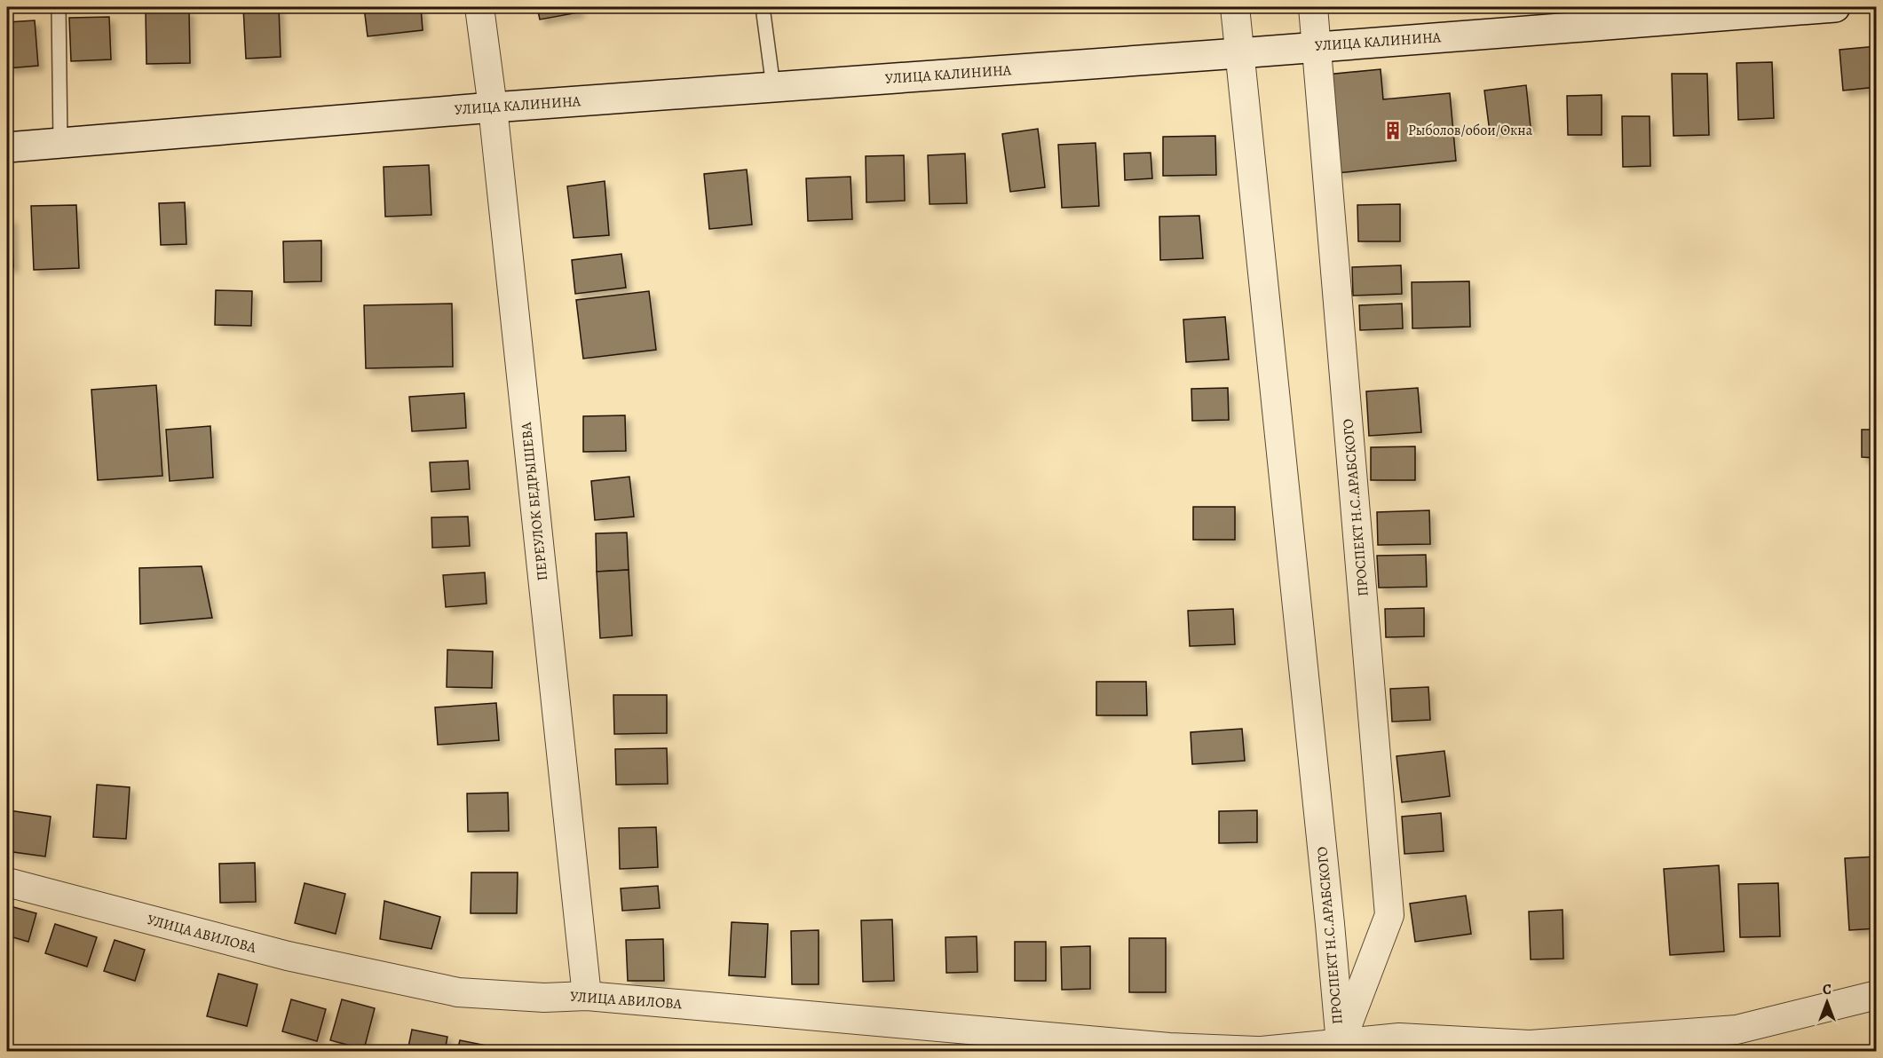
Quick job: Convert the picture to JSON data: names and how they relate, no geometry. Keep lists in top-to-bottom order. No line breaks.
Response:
{"streets":{"main road":["УЛИЦА КАЛИНИНА"],"street":["ПЕРЕУЛОК БЕДРЫШЕВА","ПРОСПЕКТ Н.С.АРАБСКОГО","УЛИЦА АВИЛОВА"]},"crossings":[["УЛИЦА КАЛИНИНА","ПЕРЕУЛОК БЕДРЫШЕВА"],["УЛИЦА КАЛИНИНА","ПРОСПЕКТ Н.С.АРАБСКОГО"],["ПЕРЕУЛОК БЕДРЫШЕВА","УЛИЦА АВИЛОВА"]],"places":{"building":["Рыболов/обои/Окна"]},"north":"top"}
